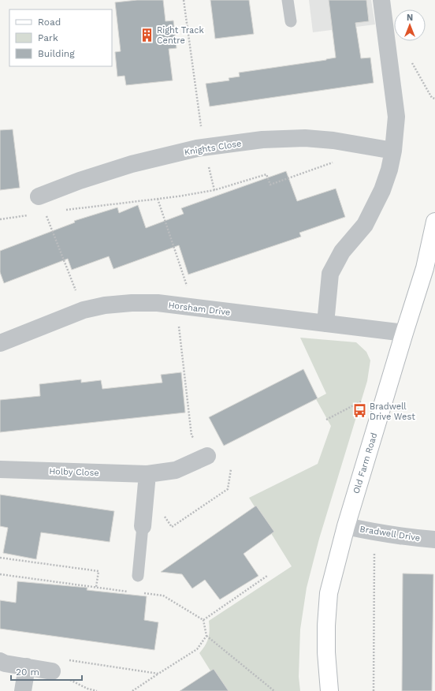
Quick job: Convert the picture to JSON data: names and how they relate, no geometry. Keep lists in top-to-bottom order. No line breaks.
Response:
{"streets":{"street":["Knights Close","Horsham Drive","Old Farm Road","Holby Close","Bradwell Drive"]},"crossings":[["Horsham Drive","Old Farm Road"],["Old Farm Road","Bradwell Drive"]],"places":{"building":["Right Track Centre"],"bus stop":["Bradwell Drive West"]},"legend":["Road","Park","Building"],"scale_bar":"20 m","north":"top"}
